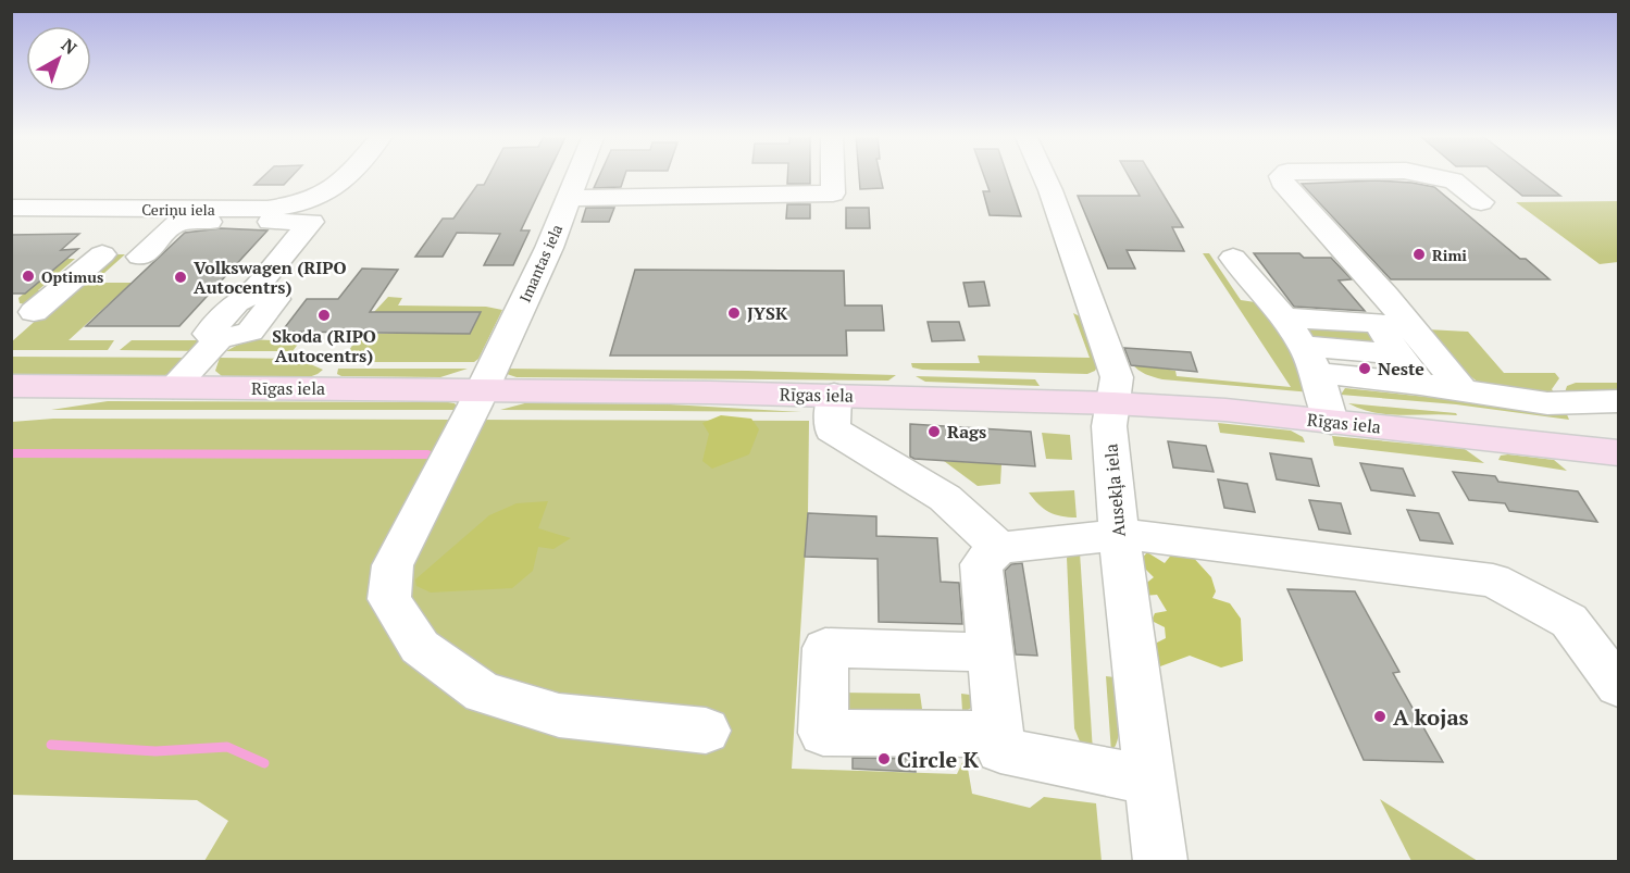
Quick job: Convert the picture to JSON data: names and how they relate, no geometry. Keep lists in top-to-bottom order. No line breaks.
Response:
{"streets":{"main road":["Rīgas iela"],"street":["Ceriņu iela","Imantas iela","Ausekļa iela"]},"crossings":[["Imantas iela","Rīgas iela"],["Rīgas iela","Ausekļa iela"]],"places":["Rimi","Optimus","Volkswagen (RIPO Autocentrs)","JYSK","Skoda (RIPO Autocentrs)","Neste","Rags","A kojas","Circle K"],"north":"top right"}
